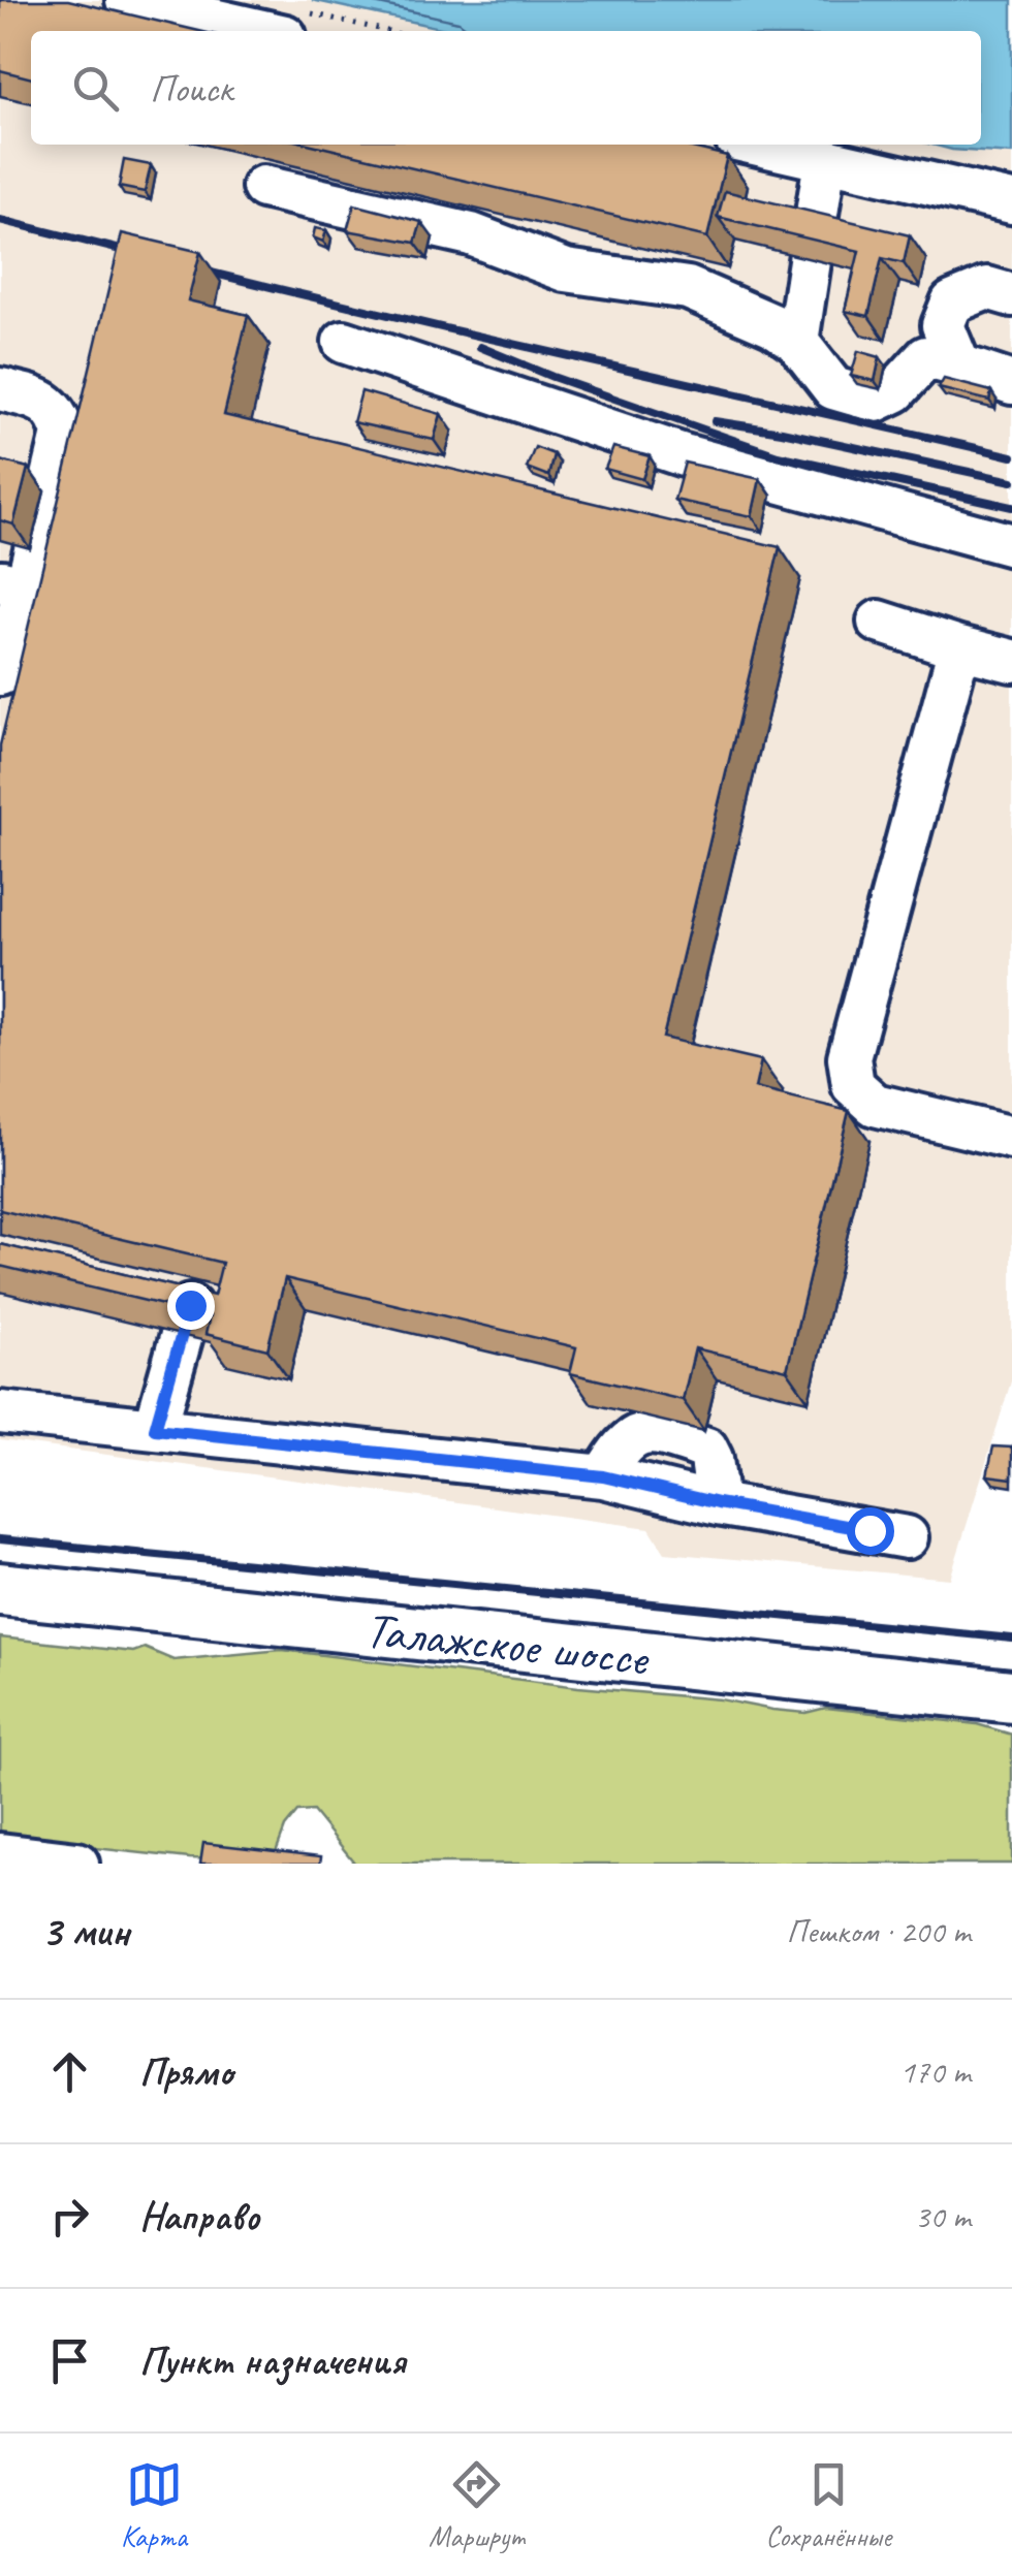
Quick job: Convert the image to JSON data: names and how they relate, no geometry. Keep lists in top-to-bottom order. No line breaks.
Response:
{"streets":{"main road":["Талажское шоссе"]},"page":{"search":"Поиск","heading":["3 мин","Пешком · 200 m"],"list":[["Прямо","170 m"],["Направо","30 m"],"Пункт назначения"],"nav":["Карта","Маршрут","Сохранённые"]}}
